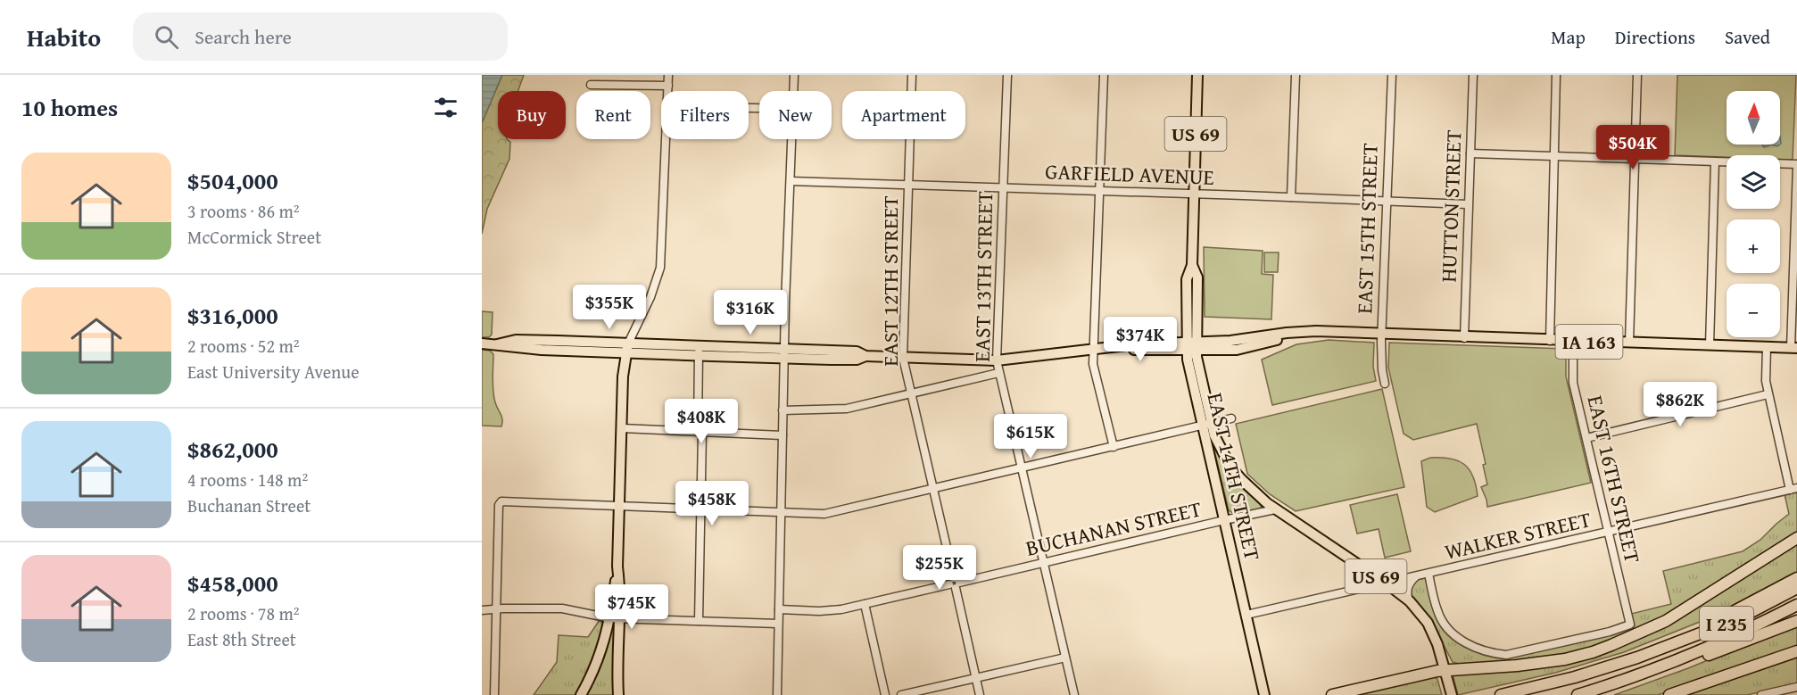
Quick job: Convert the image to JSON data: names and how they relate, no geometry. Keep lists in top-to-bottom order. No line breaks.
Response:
{"streets":{"highway":["I 235"],"main road":["US 69","IA 163","EAST 14TH STREET"],"street":["GARFIELD AVENUE","HUTTON STREET","EAST 15TH STREET","EAST 13TH STREET","EAST 12TH STREET","EAST 16TH STREET","BUCHANAN STREET","WALKER STREET"]},"crossings":[["US 69","EAST 14TH STREET"],["US 69","BUCHANAN STREET"],["US 69","WALKER STREET"],["GARFIELD AVENUE","HUTTON STREET"],["GARFIELD AVENUE","EAST 15TH STREET"],["GARFIELD AVENUE","EAST 13TH STREET"],["GARFIELD AVENUE","EAST 12TH STREET"],["GARFIELD AVENUE","EAST 14TH STREET"],["HUTTON STREET","IA 163"],["EAST 15TH STREET","IA 163"],["EAST 13TH STREET","BUCHANAN STREET"],["EAST 12TH STREET","BUCHANAN STREET"],["IA 163","EAST 14TH STREET"],["IA 163","EAST 16TH STREET"],["EAST 14TH STREET","BUCHANAN STREET"],["EAST 14TH STREET","WALKER STREET"],["EAST 16TH STREET","WALKER STREET"]],"north":"top","page":{"header":"Habito","search":"Search here","nav":["Map","Directions","Saved"],"heading":"10 homes","map_buttons":["+","−"],"chip":["Buy","Rent","Filters","New","Apartment"],"price":["$504K","$355K","$316K","$374K","$862K","$408K","$615K","$458K","$255K","$745K"],"list":[{"name":"$504,000","note":"3 rooms · 86 m² · McCormick Street"},{"name":"$316,000","note":"2 rooms · 52 m² · East University Avenue"},{"name":"$862,000","note":"4 rooms · 148 m² · Buchanan Street"},{"name":"$458,000","note":"2 rooms · 78 m² · East 8th Street"}]}}
